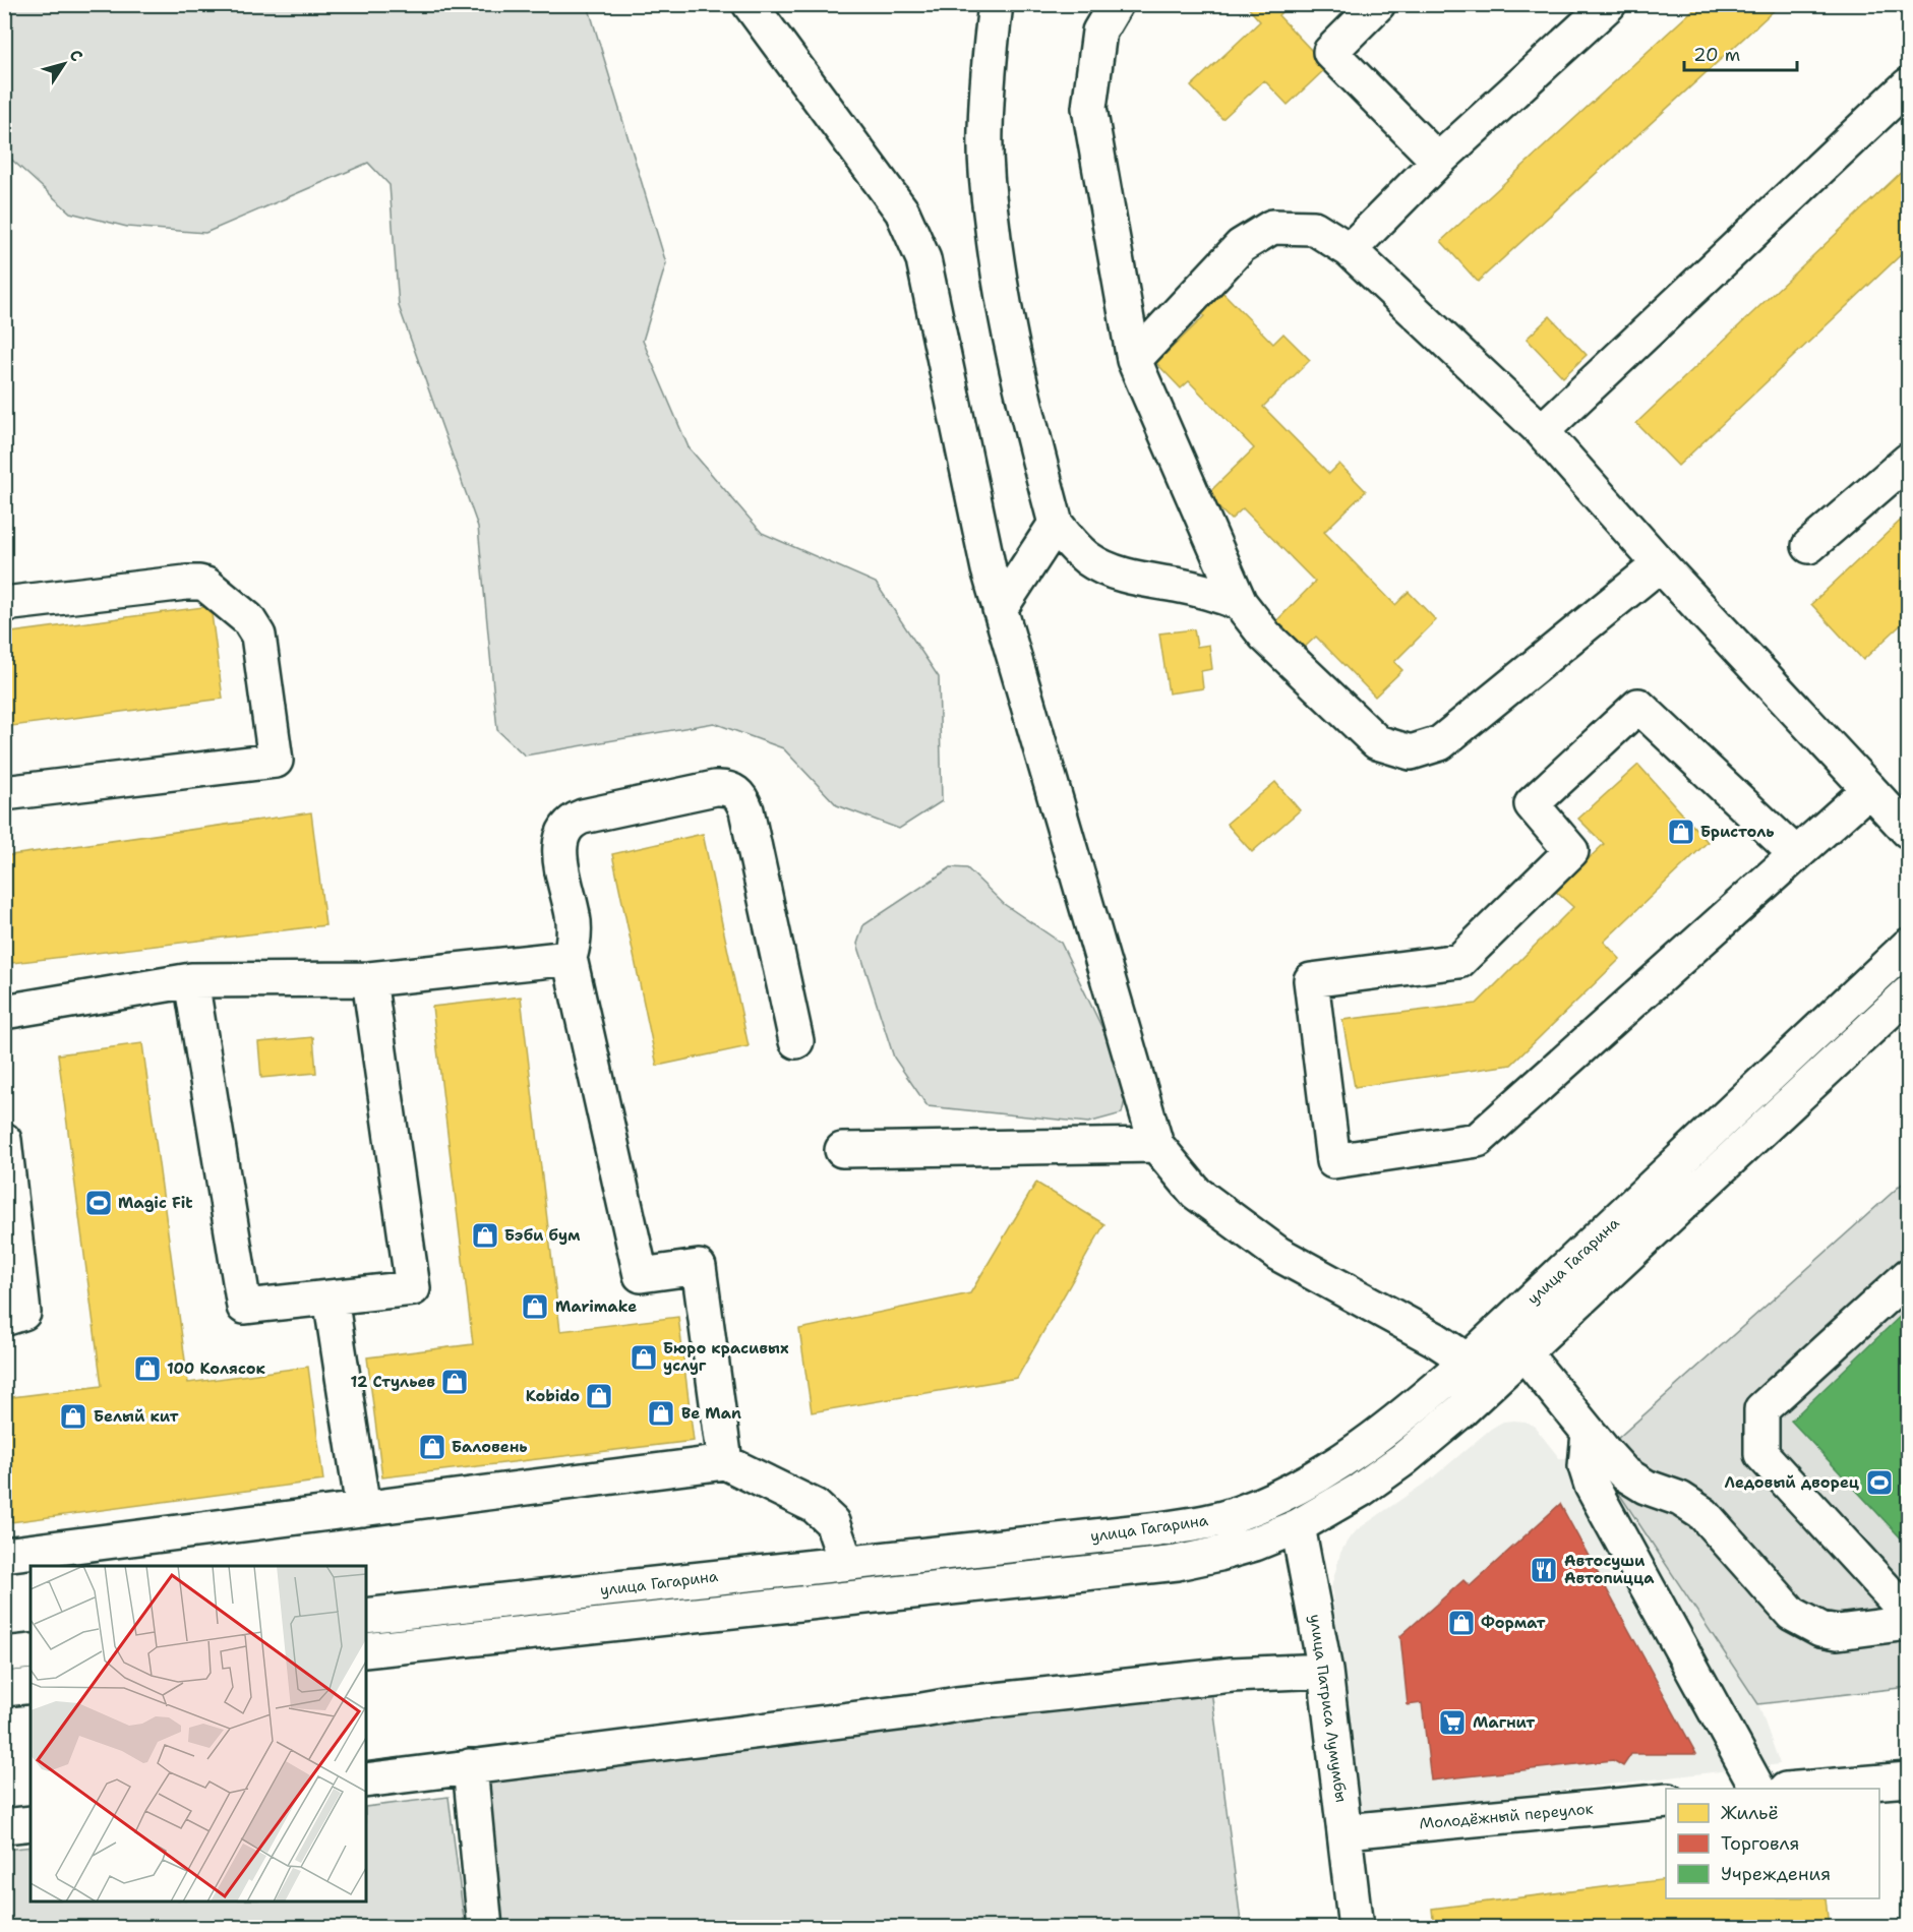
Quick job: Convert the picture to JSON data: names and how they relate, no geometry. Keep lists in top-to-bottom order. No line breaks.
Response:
{"streets":{"main road":["улица Гагарина","улица Патриса Лумумбы","Молодёжный переулок"]},"crossings":[["улица Гагарина","улица Патриса Лумумбы"],["улица Патриса Лумумбы","Молодёжный переулок"]],"places":{"shop":["Бристоль","Бэби бум","Marimake","Бюро красивых услуг","100 Колясок","12 Стульев","Kobido","Be Man","Белый кит","Баловень","Формат"],"sports":["Magic Fit","Ледовый дворец"],"restaurant":["Автосуши Автопицца"],"supermarket":["Магнит"]},"legend":["Жильё","Торговля","Учреждения"],"scale_bar":"20 m","north":"top right"}
